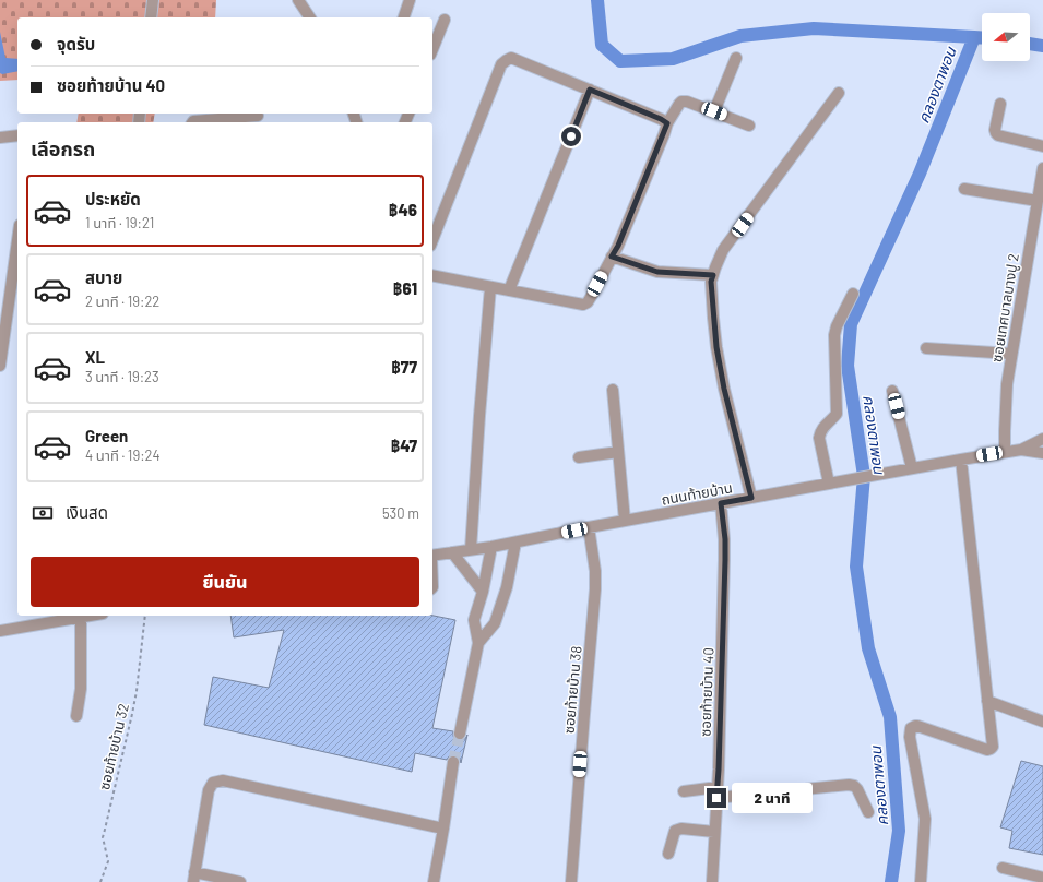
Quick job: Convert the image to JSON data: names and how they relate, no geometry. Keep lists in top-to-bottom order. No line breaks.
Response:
{"streets":{"street":["ซอยเทศบาลบางปู 2","ถนนท้ายบ้าน","ซอยท้ายบ้าน 38","ซอยท้ายบ้าน 40"],"path":["ซอยท้ายบ้าน 32"]},"crossings":[["ซอยเทศบาลบางปู 2","ถนนท้ายบ้าน"],["ถนนท้ายบ้าน","ซอยท้ายบ้าน 38"],["ถนนท้ายบ้าน","ซอยท้ายบ้าน 40"]],"water":["คลองตาพอน"],"north":"left","page":{"banner":["จุดรับ","ซอยท้ายบ้าน 40"],"heading":"เลือกรถ","list":[{"name":"ประหยัด","note":"1 นาที · 19:21","value":"฿46"},{"name":"สบาย","note":"2 นาที · 19:22","value":"฿61"},{"name":"XL","note":"3 นาที · 19:23","value":"฿77"},{"name":"Green","note":"4 นาที · 19:24","value":"฿47"}],"pay":["เงินสด","530 m"],"buttons":"ยืนยัน","bubble":"2 นาที"}}
